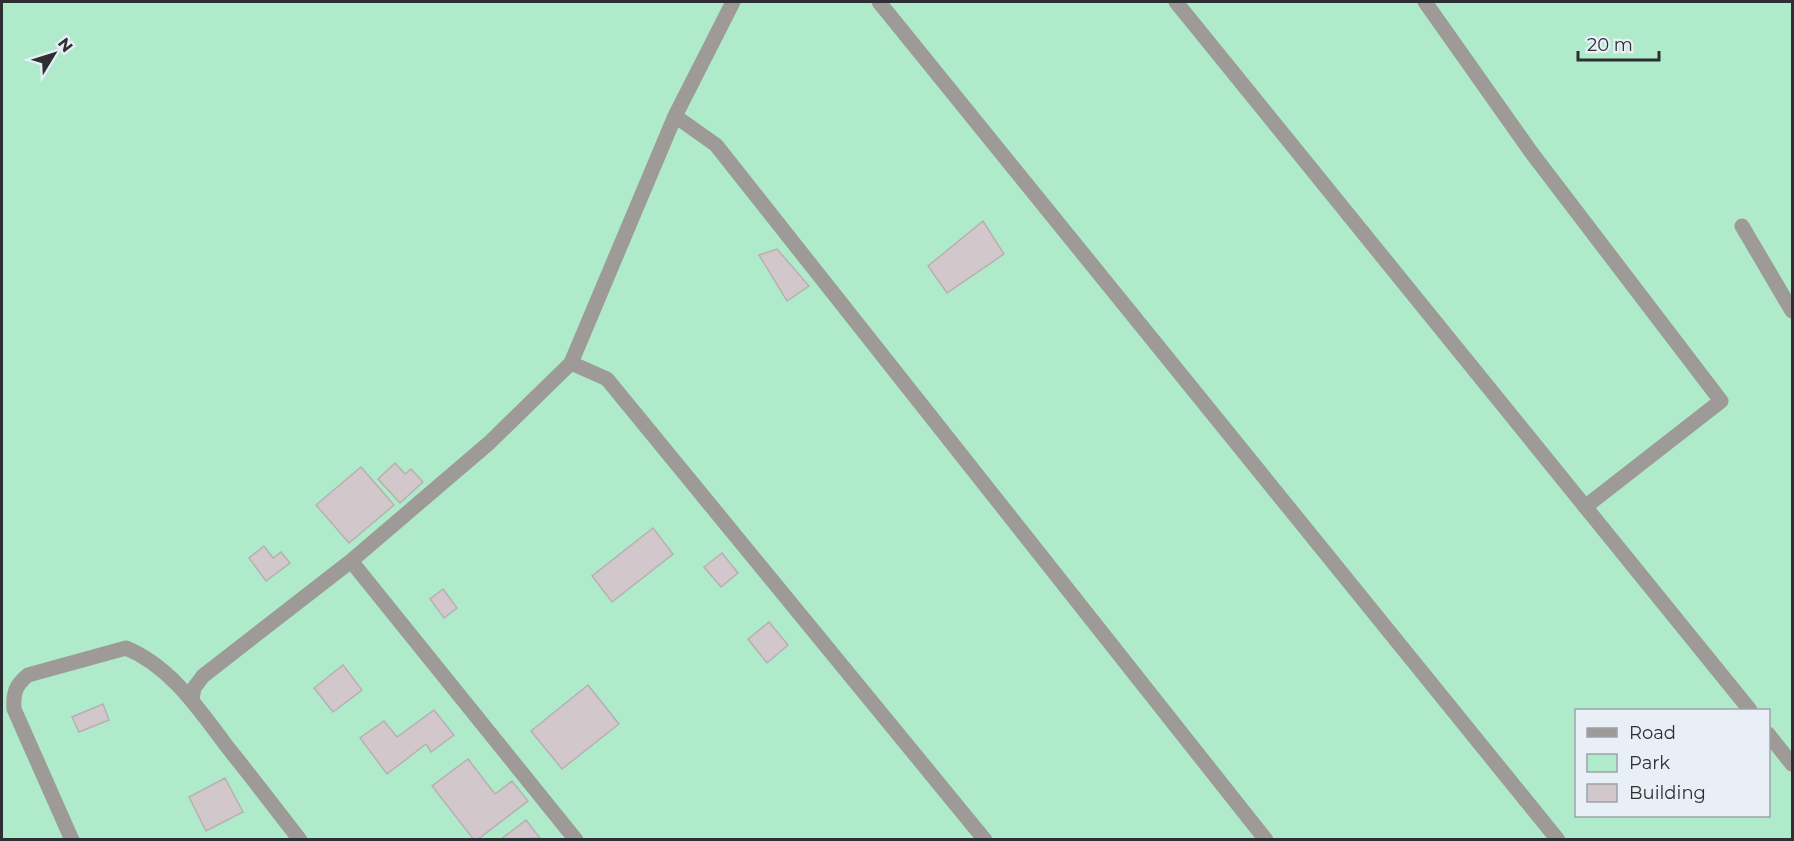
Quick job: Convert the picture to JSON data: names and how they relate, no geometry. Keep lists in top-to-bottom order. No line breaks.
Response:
{"legend":["Road","Park","Building"],"scale_bar":"20 m","north":"top right"}
